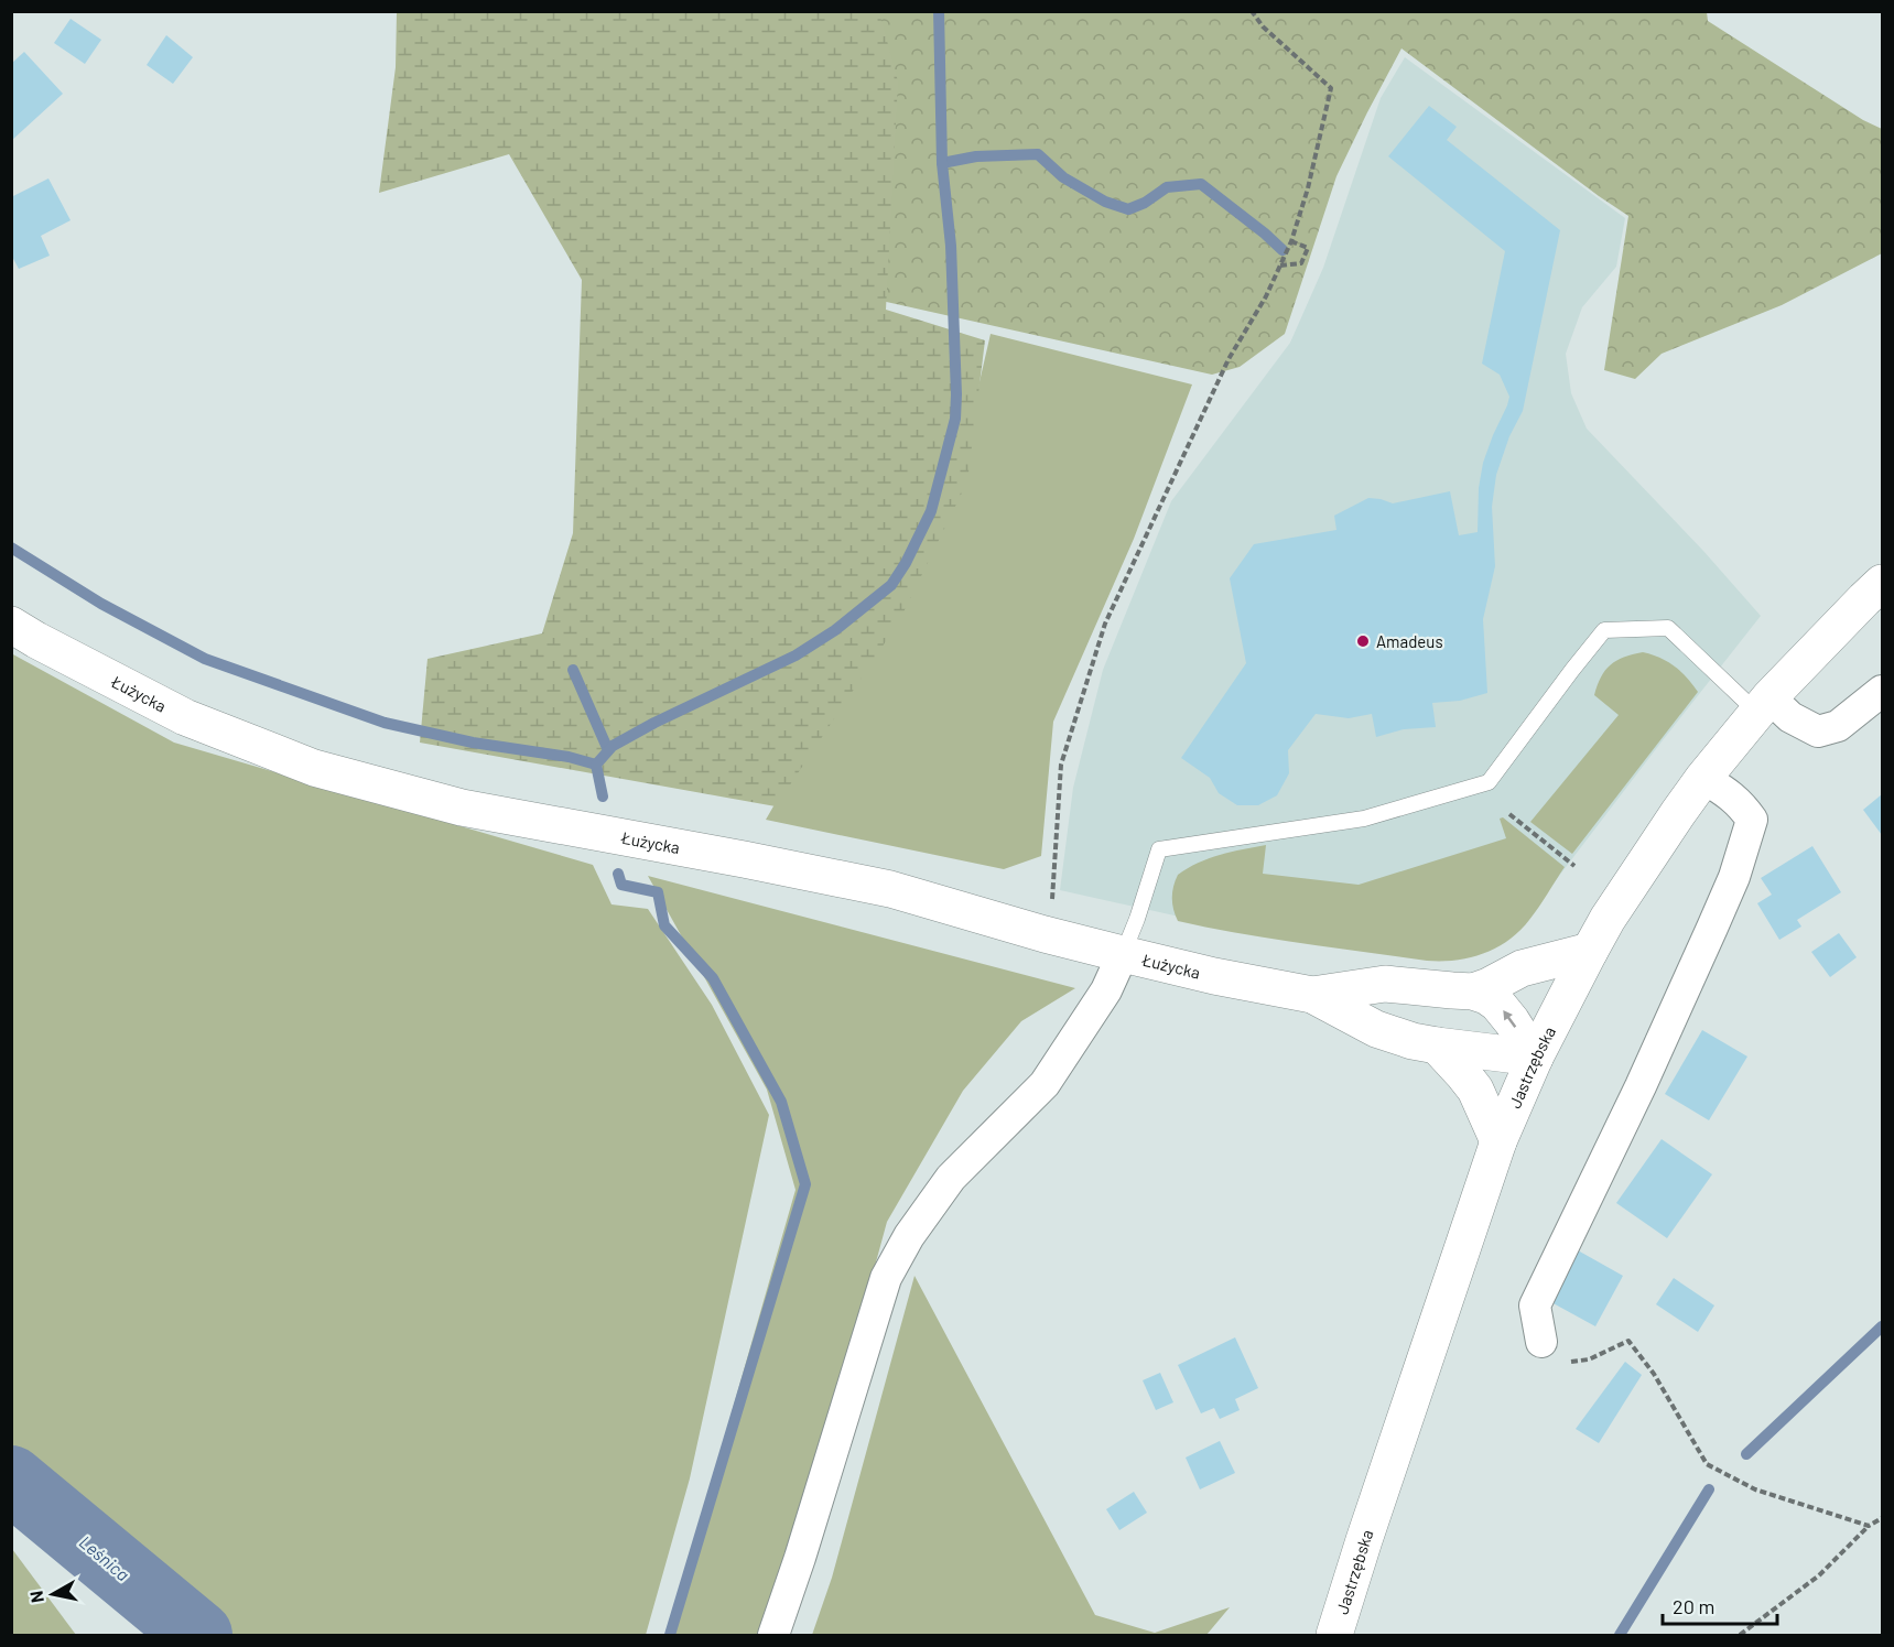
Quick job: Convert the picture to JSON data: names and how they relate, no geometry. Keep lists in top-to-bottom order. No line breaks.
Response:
{"streets":{"main road":["Łużycka","Jastrzębska"]},"crossings":[["Łużycka","Jastrzębska"]],"water":["Leśnica"],"places":["Amadeus"],"scale_bar":"20 m","north":"left"}
